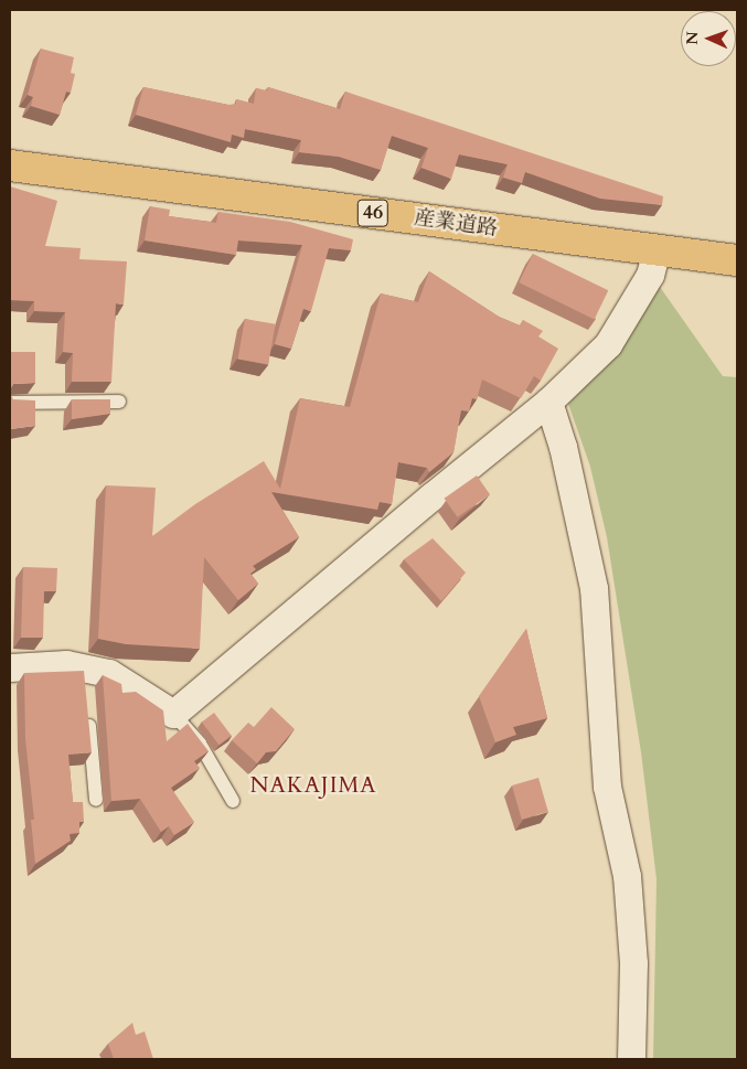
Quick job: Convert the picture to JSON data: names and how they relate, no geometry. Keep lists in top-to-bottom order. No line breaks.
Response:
{"streets":{"main road":["46","産業道路"]},"districts":["NAKAJIMA"],"north":"left"}
